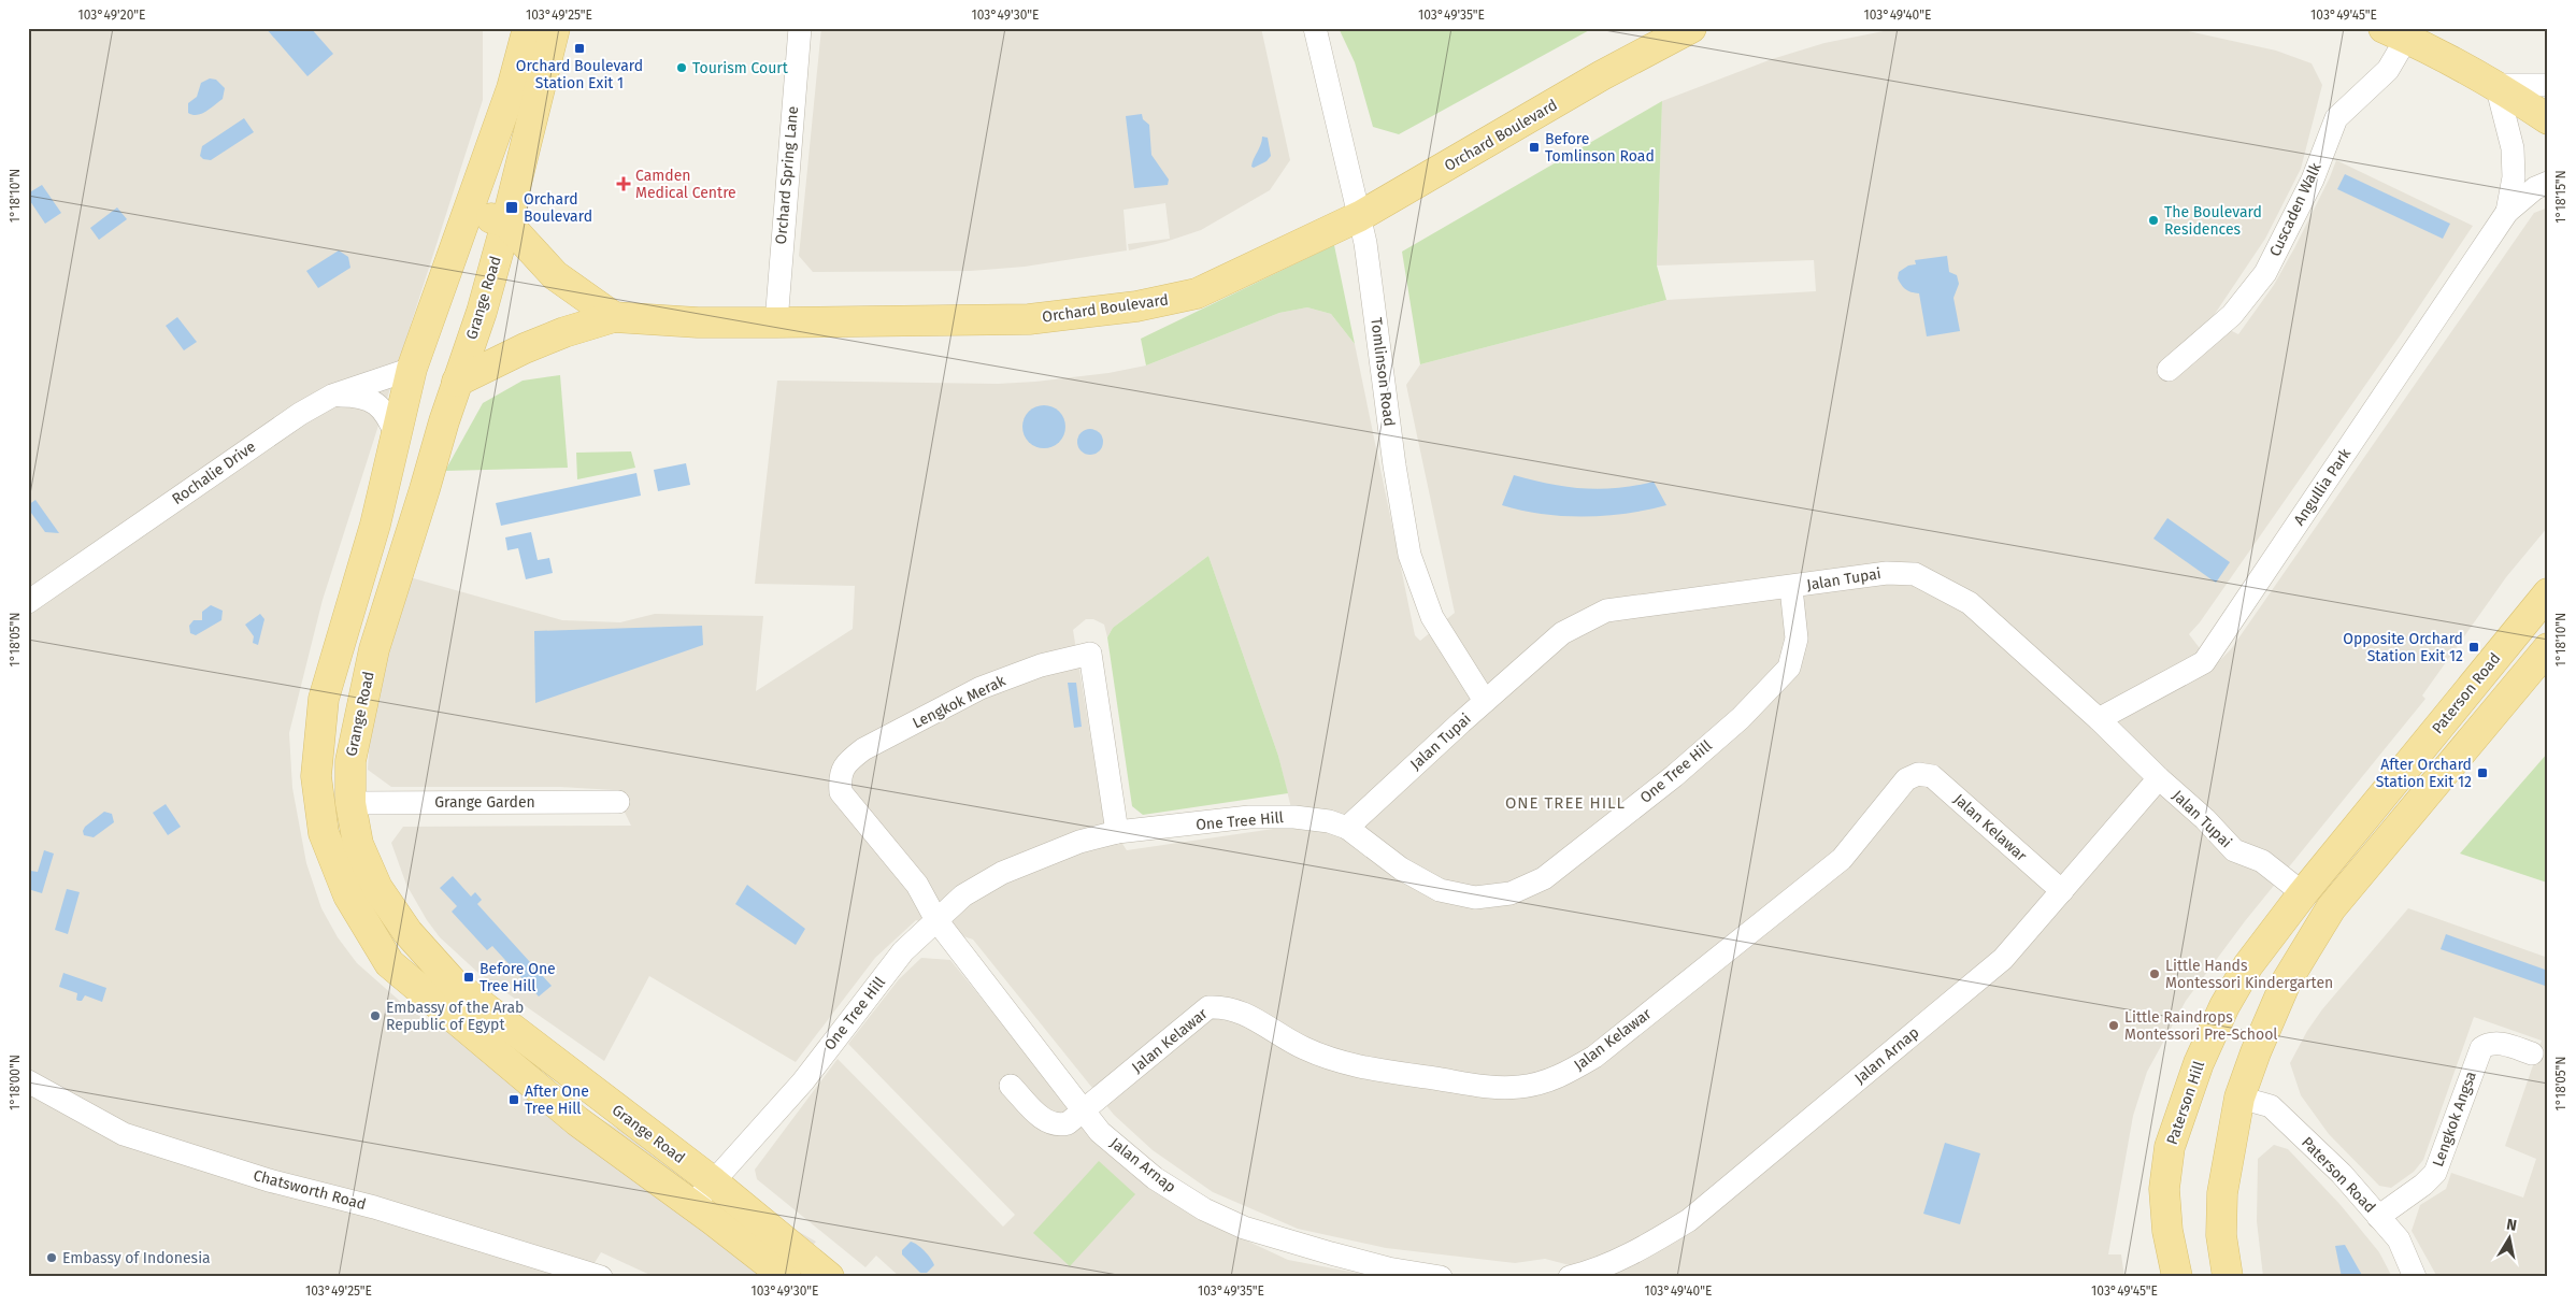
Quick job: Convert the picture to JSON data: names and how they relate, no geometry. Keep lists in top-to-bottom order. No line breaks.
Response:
{"streets":{"main road":["Orchard Boulevard","Grange Road","Paterson Road","Paterson Hill"],"street":["Orchard Spring Lane","Cuscaden Walk","Tomlinson Road","Rochalie Drive","Angullia Park","Jalan Tupai","Lengkok Merak","One Tree Hill","Grange Garden","Jalan Kelawar","Jalan Arnap","Lengkok Angsa","Chatsworth Road"]},"crossings":[["Orchard Boulevard","Orchard Spring Lane"],["Orchard Boulevard","Grange Road"],["Orchard Boulevard","Tomlinson Road"],["Grange Road","Rochalie Drive"],["Grange Road","One Tree Hill"],["Grange Road","Grange Garden"],["Tomlinson Road","Jalan Tupai"],["Angullia Park","Jalan Tupai"],["Jalan Tupai","Paterson Road"],["Jalan Tupai","One Tree Hill"],["Jalan Tupai","Jalan Arnap"],["Jalan Tupai","Paterson Hill"],["Paterson Road","Paterson Hill"],["Paterson Road","Lengkok Angsa"],["Lengkok Merak","One Tree Hill"],["Lengkok Merak","Jalan Arnap"],["One Tree Hill","Jalan Arnap"],["Jalan Kelawar","Jalan Arnap"]],"districts":["ONE TREE HILL"],"places":{"transit":["Orchard Boulevard Station Exit 1","Before Tomlinson Road","Orchard Boulevard","Opposite Orchard Station Exit 12","After Orchard Station Exit 12","Before One Tree Hill","After One Tree Hill"],"other":["Tourism Court","The Boulevard Residences","Little Hands Montessori Kindergarten","Embassy of the Arab Republic of Egypt","Little Raindrops Montessori Pre-School","Embassy of Indonesia"],"health":["Camden Medical Centre"]},"north":"top","coordinates":["103°49'20\"E","103°49'25\"E","103°49'30\"E","103°49'35\"E","103°49'40\"E","103°49'45\"E","1°18'10\"N","1°18'15\"N","1°18'05\"N","1°18'00\"N"]}
